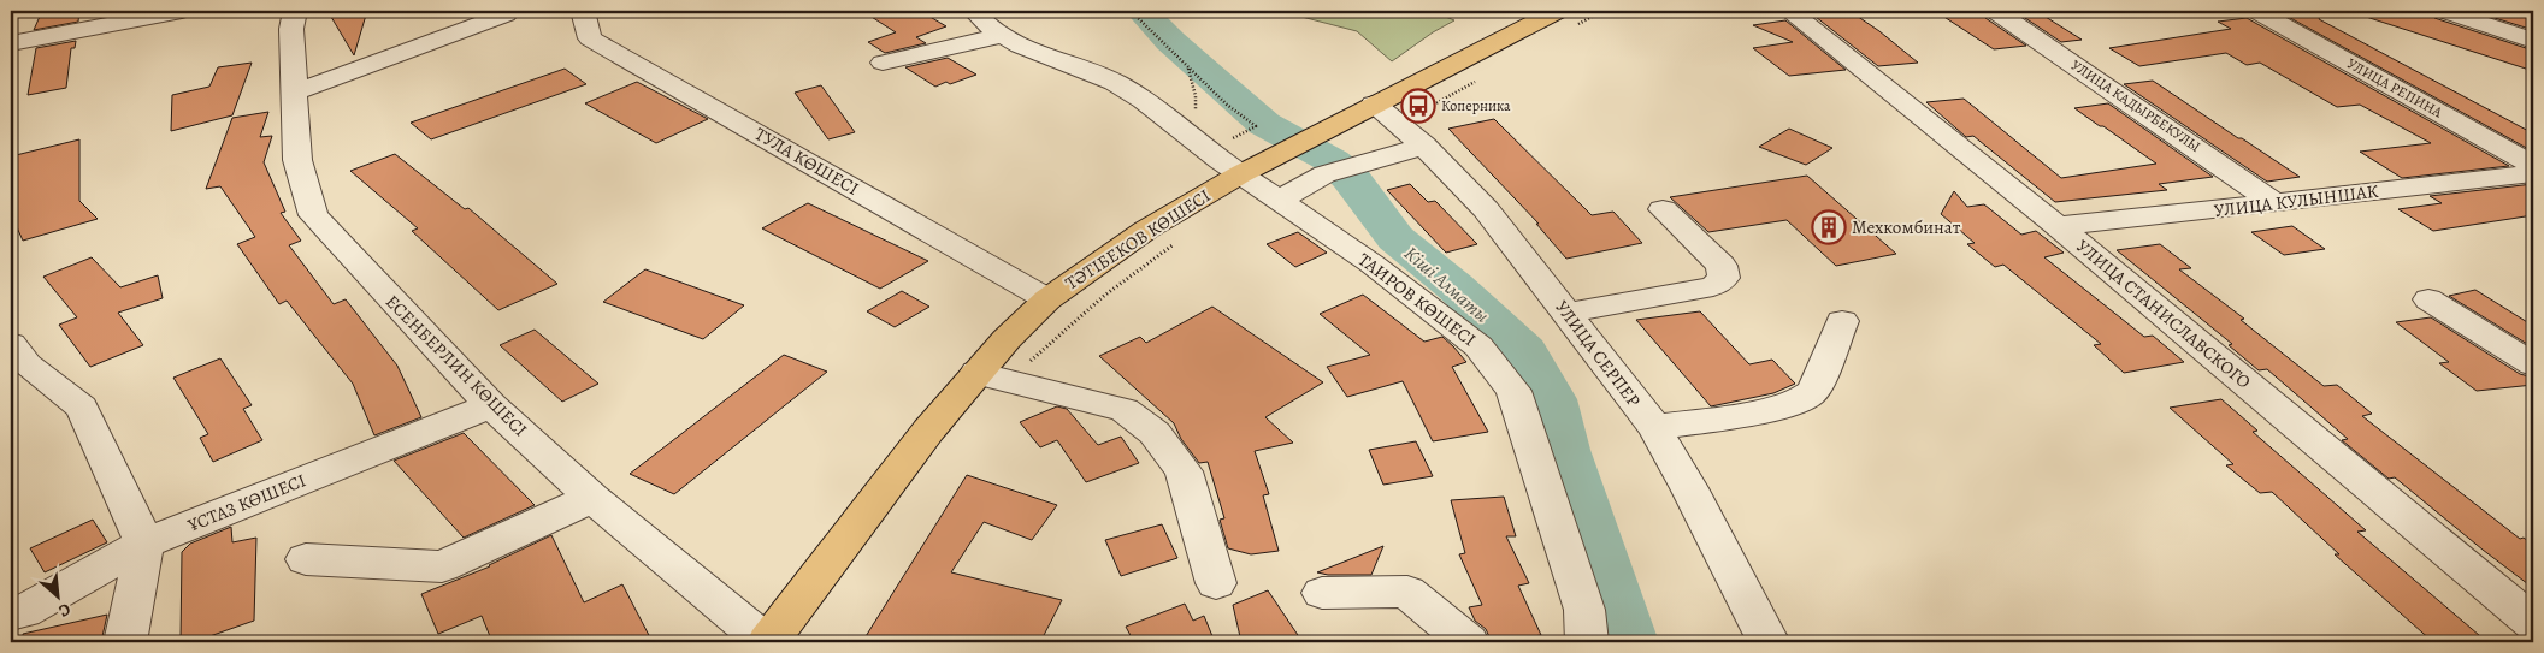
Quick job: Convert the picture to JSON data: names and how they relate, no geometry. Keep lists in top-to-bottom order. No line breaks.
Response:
{"streets":{"main road":["ТӘТІБЕКОВ КӨШЕСІ"],"street":["УЛИЦА РЕПИНА","УЛИЦА КАДЫРБЕКУЛЫ","ТУЛА КӨШЕСІ","УЛИЦА КУЛЫНШАК","ТАИРОВ КӨШЕСІ","УЛИЦА СТАНИСЛАВСКОГО","УЛИЦА СЕРПЕР","ЕСЕНБЕРЛИН КӨШЕСІ","ҰСТАЗ КӨШЕСІ"]},"crossings":[["УЛИЦА КАДЫРБЕКУЛЫ","УЛИЦА КУЛЫНШАК"],["ТУЛА КӨШЕСІ","ТӘТІБЕКОВ КӨШЕСІ"],["УЛИЦА КУЛЫНШАК","УЛИЦА СТАНИСЛАВСКОГО"],["ТӘТІБЕКОВ КӨШЕСІ","ТАИРОВ КӨШЕСІ"],["ТӘТІБЕКОВ КӨШЕСІ","УЛИЦА СЕРПЕР"],["ТӘТІБЕКОВ КӨШЕСІ","ЕСЕНБЕРЛИН КӨШЕСІ"],["ЕСЕНБЕРЛИН КӨШЕСІ","ҰСТАЗ КӨШЕСІ"]],"water":["Кіші Алматы"],"places":{"bus stop":["Коперника"],"building":["Мехкомбинат"]},"north":"bottom right"}
